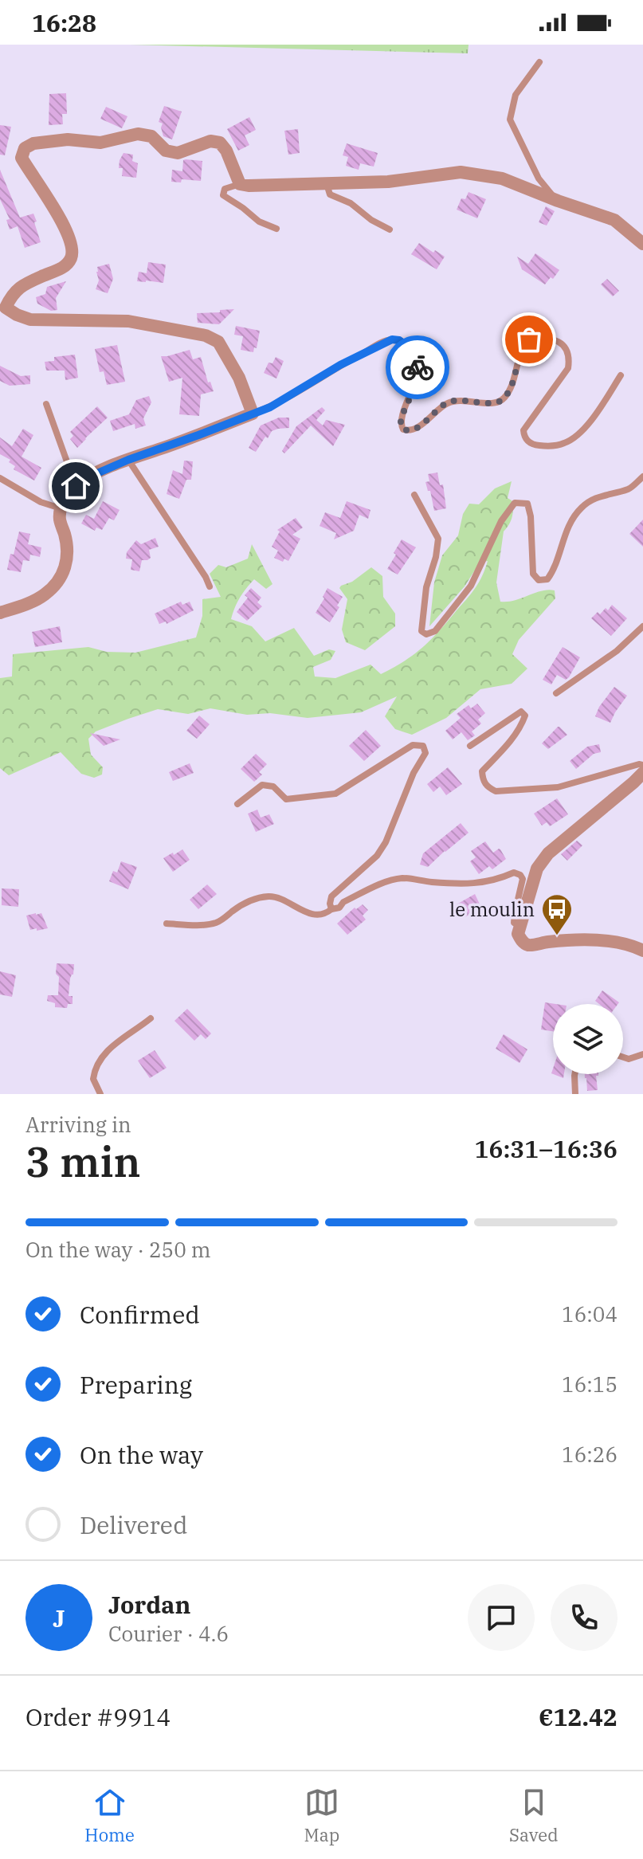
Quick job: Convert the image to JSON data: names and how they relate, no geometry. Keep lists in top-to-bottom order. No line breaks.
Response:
{"places":{"bus stop":["le moulin"]},"page":{"status":"16:28","heading":["3 min","Arriving in","16:31–16:36"],"panel":["Jordan","Courier · 4.6","Order #9914","€12.42"],"bar":"On the way · 250 m","list":[["Confirmed","16:04"],["Preparing","16:15"],["On the way","16:26"],"Delivered"],"round":"J","tabs":["Home","Map","Saved"]}}
